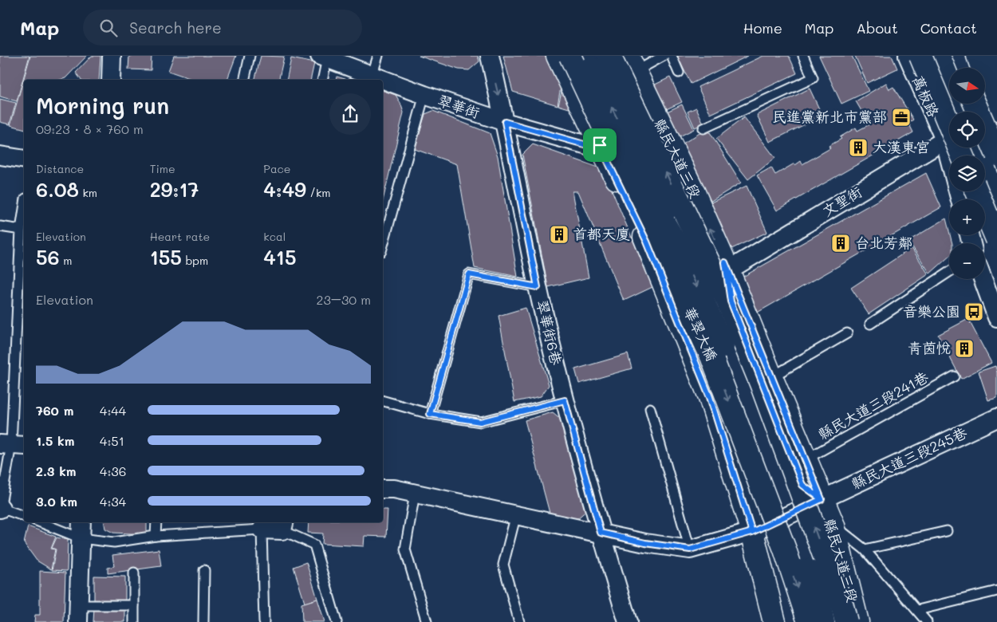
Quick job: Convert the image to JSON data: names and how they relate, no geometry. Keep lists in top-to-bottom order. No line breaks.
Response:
{"streets":{"main road":["縣民大道三段","華翠大橋"],"street":["萬板路","翠華街","文聖街","翠華街6巷","縣民大道三段245巷"],"lane":["縣民大道三段241巷"]},"crossings":[["縣民大道三段","文聖街"],["縣民大道三段","縣民大道三段241巷"],["縣民大道三段","縣民大道三段245巷"]],"places":{"office":["民進黨新北市黨部"],"building":["大漢東宮","首都天廈","台北芳鄰","青茵悅"],"bus stop":["音樂公園"]},"north":"right","page":{"header":"Map","search":"Search here","nav":["Home","Map","About","Contact"],"map_buttons":["+","−"],"heading":["Morning run","09:23 · 8 × 760 m"],"stats":[["Distance","6.08 km"],["Time","29:17"],["Pace","4:49 /km"],["Elevation","56 m"],["Heart rate","155 bpm"],["kcal","415"]],"chart":["Elevation","23–30 m"],"list":[{"name":"760 m","note":"4:44"},{"name":"1.5 km","note":"4:51"},{"name":"2.3 km","note":"4:36"},{"name":"3.0 km","note":"4:34"}]}}
